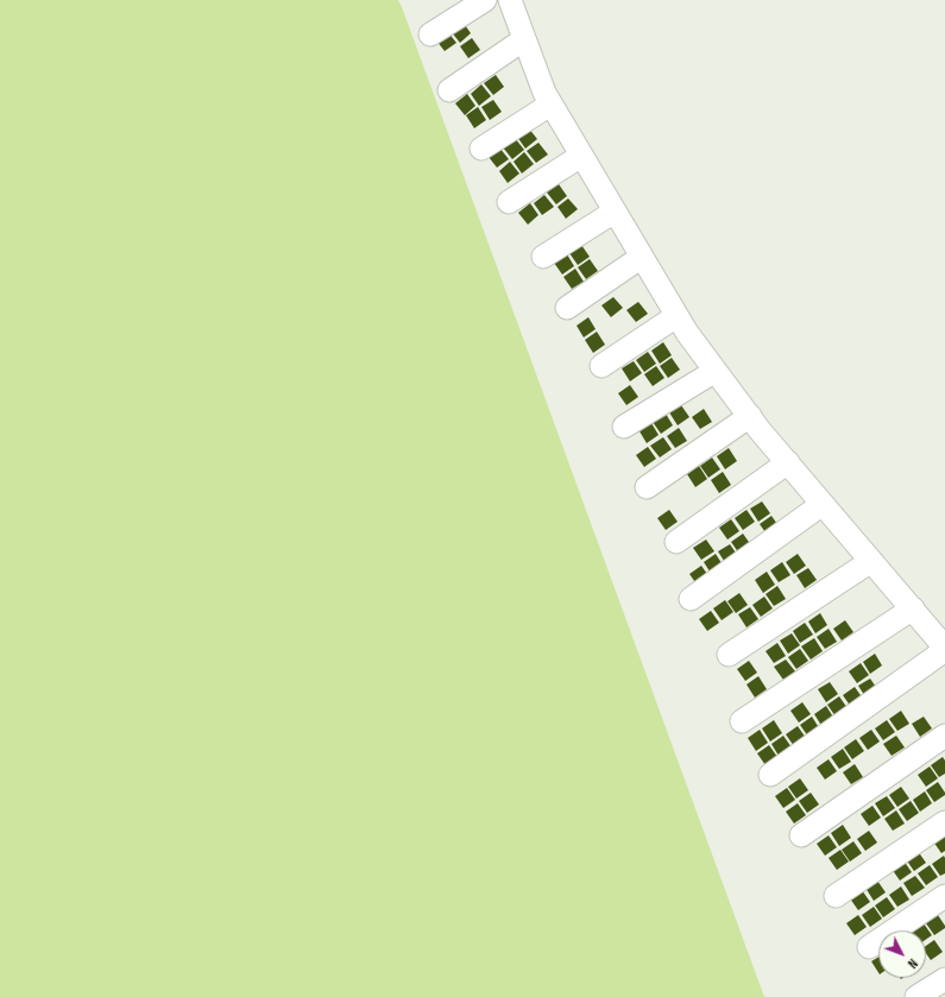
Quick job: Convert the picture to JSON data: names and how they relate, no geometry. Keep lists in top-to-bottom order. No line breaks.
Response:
{"north":"bottom right"}
